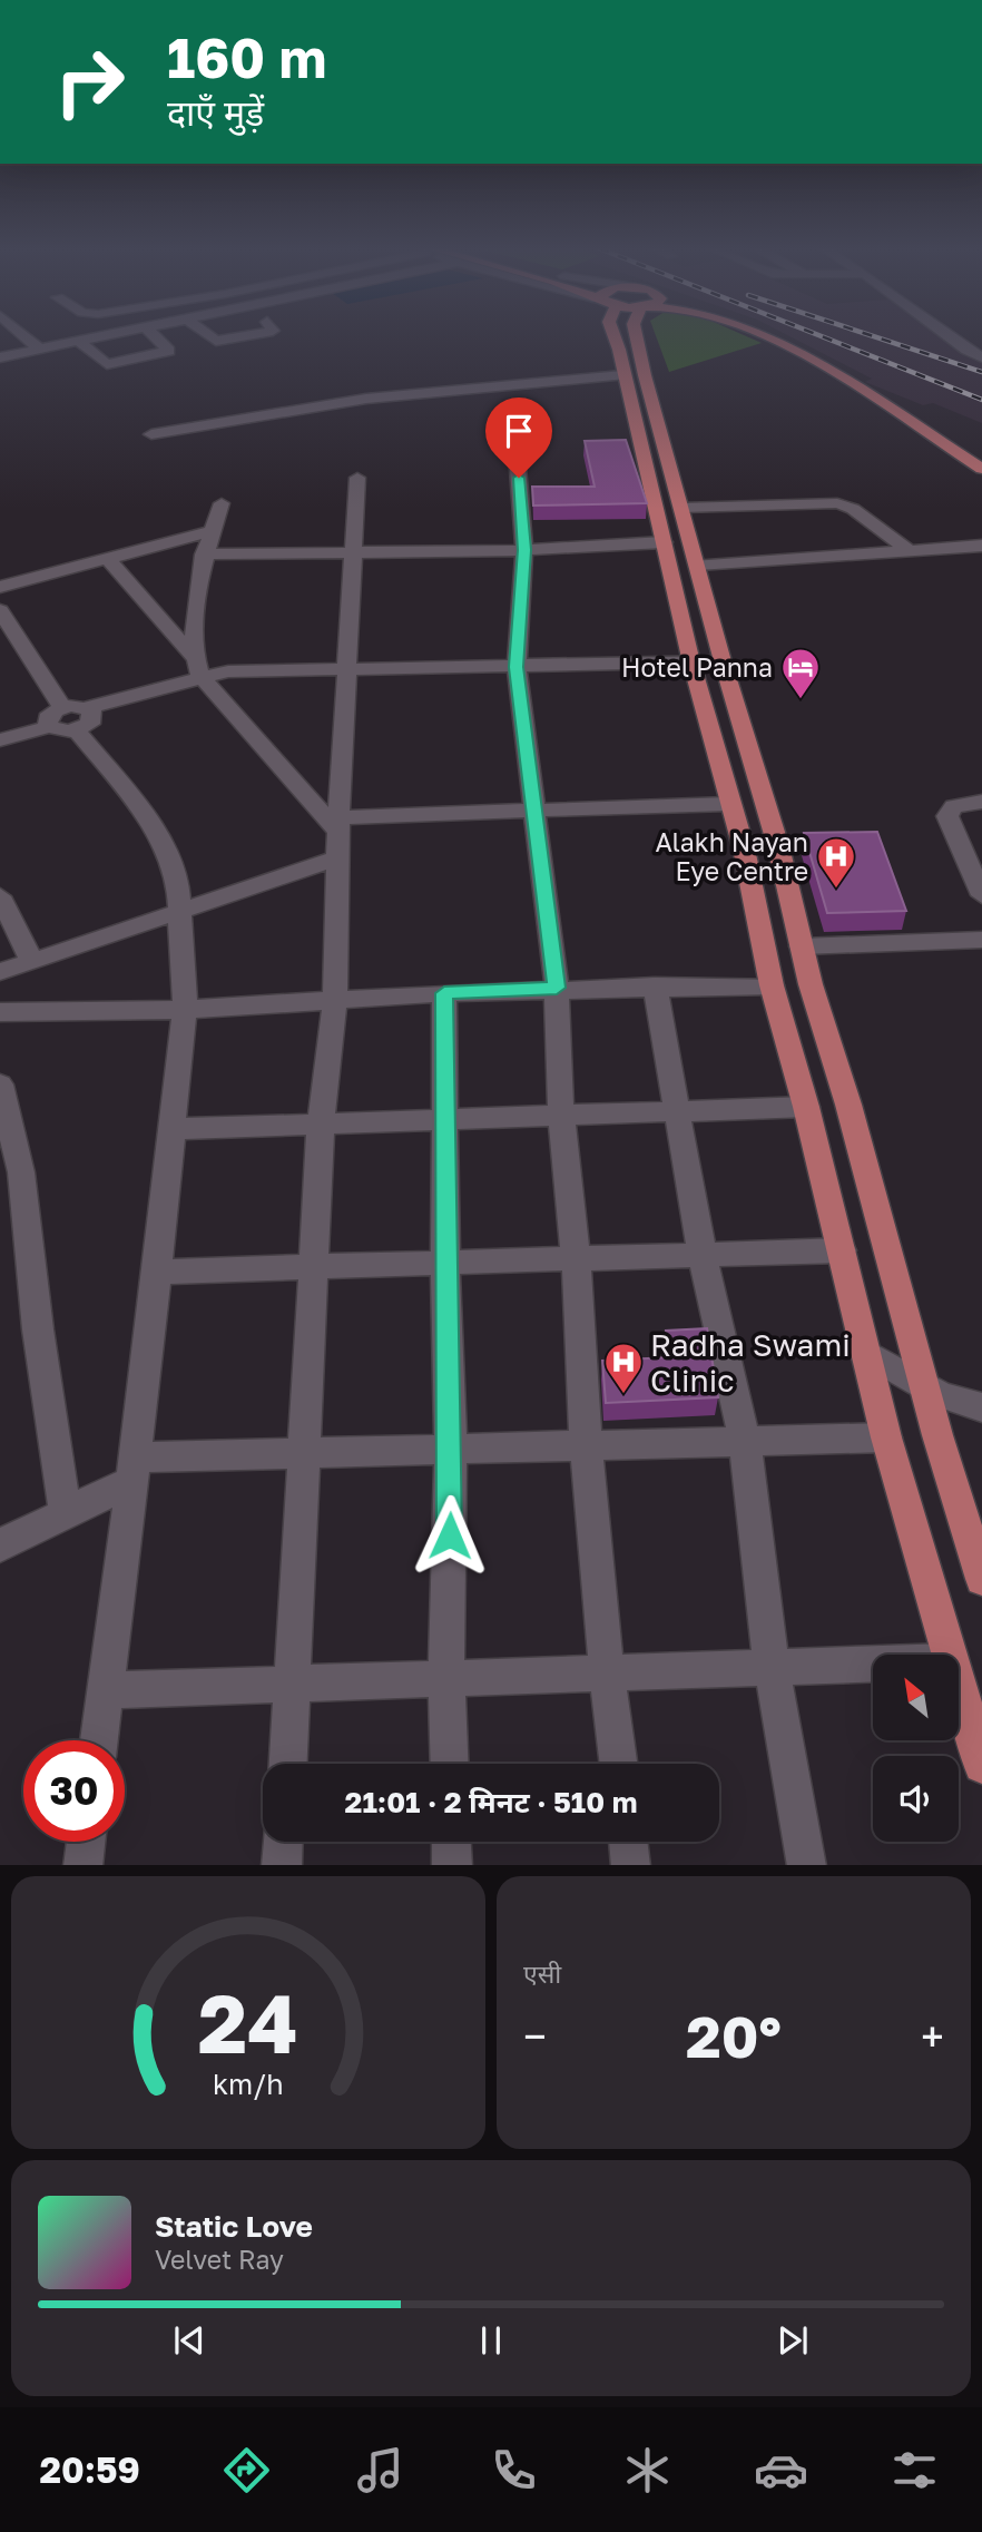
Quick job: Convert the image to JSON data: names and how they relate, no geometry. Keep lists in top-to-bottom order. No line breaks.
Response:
{"places":{"hotel":["Hotel Panna"],"hospital":["Alakh Nayan Eye Centre","Radha Swami Clinic"]},"north":"top left","page":{"turn":["160 m","दाएँ मुड़ें"],"limit":"30","trip":"21:01 · 2 मिनट · 510 m","tile":"एसी","heat":["−","20°","+"],"song":["Static Love","Velvet Ray"],"tabs":"20:59","gauge":["24","km/h"]}}
